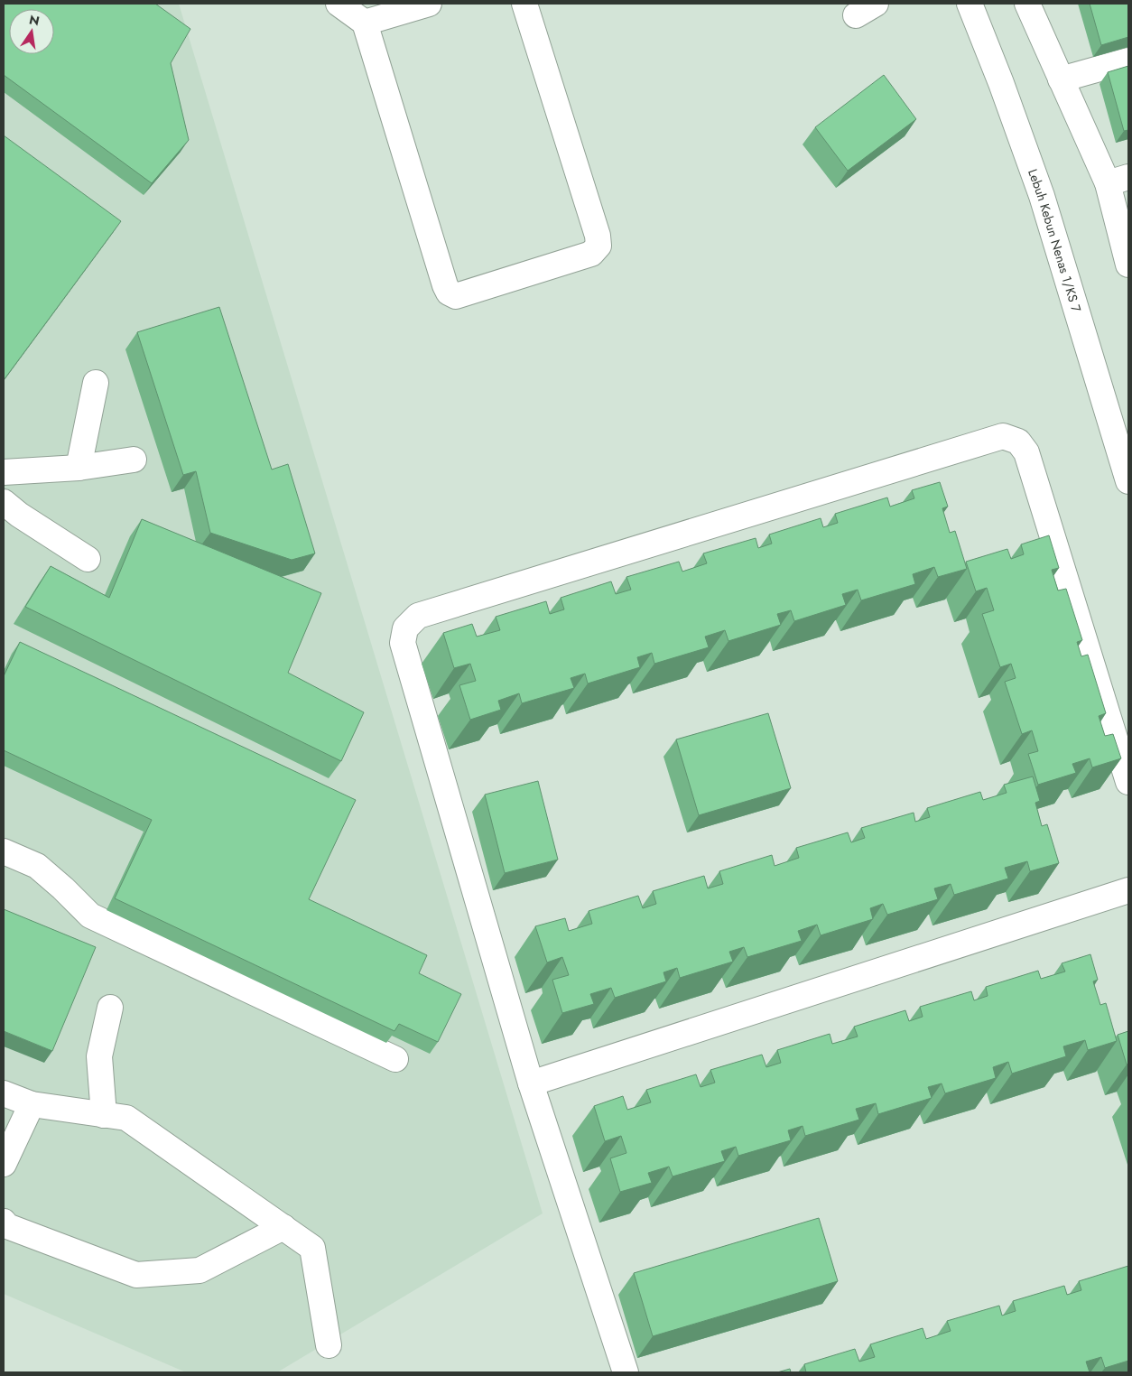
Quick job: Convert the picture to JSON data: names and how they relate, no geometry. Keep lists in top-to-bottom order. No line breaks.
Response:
{"streets":{"street":["Lebuh Kebun Nenas 1/KS 7"]},"north":"top"}
